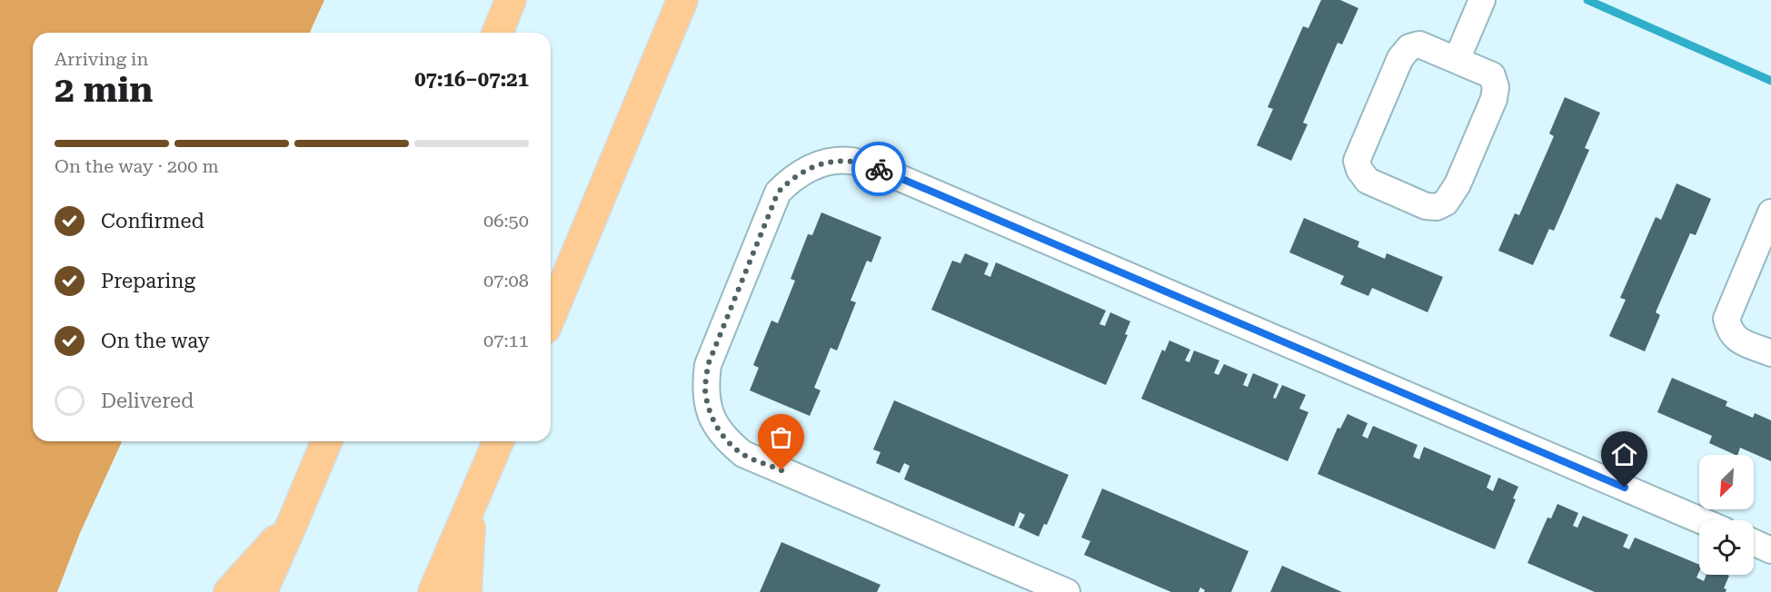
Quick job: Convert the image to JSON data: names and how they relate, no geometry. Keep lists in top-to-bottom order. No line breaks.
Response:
{"north":"bottom left","page":{"heading":["2 min","Arriving in","07:16–07:21"],"bar":"On the way · 200 m","list":[["Confirmed","06:50"],["Preparing","07:08"],["On the way","07:11"],"Delivered"]}}
